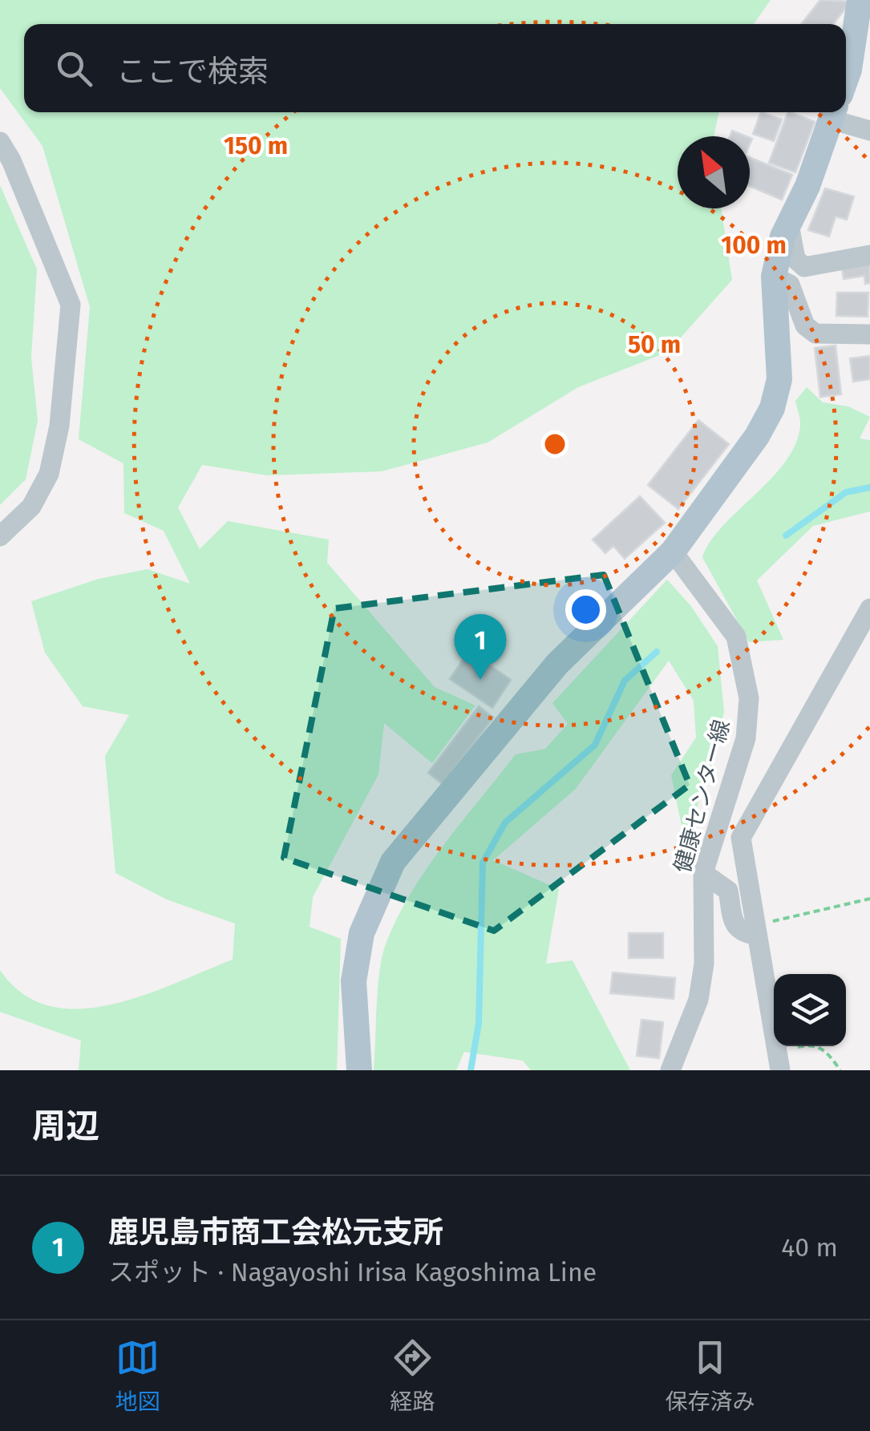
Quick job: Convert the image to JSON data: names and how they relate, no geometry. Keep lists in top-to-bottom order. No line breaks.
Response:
{"streets":{"street":["健康センター線"]},"north":"top left","page":{"search":"ここで検索","pins":"1","heading":"周辺","list":[{"mark":"1","name":"鹿児島市商工会松元支所","note":"スポット · Nagayoshi Irisa Kagoshima Line","value":"40 m"}],"nav":["地図","経路","保存済み"]},"rings":["150 m","100 m","50 m"]}
